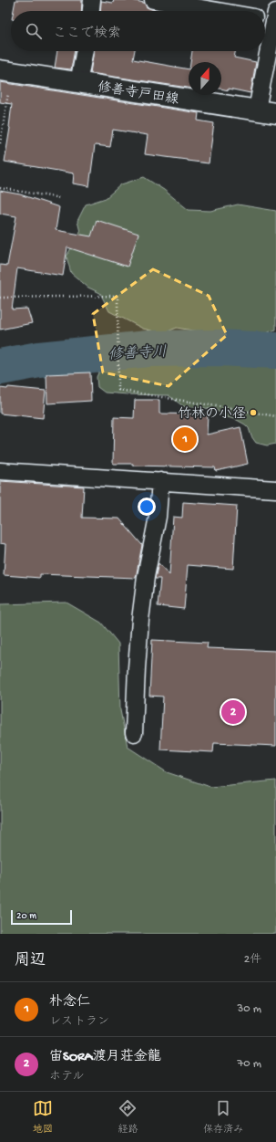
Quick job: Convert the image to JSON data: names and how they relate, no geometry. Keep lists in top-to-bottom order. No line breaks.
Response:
{"streets":{"main road":["修善寺戸田線"]},"water":["修善寺川"],"places":["竹林の小径"],"scale_bar":"20 m","north":"top","page":{"search":"ここで検索","pins":["1","2"],"scale":"20 m","heading":["周辺","2件"],"list":[{"mark":"1","name":"朴念仁","note":"レストラン","value":"30 m"},{"mark":"2","name":"宙SORA渡月荘金龍","note":"ホテル","value":"70 m"}],"nav":["地図","経路","保存済み"]}}
